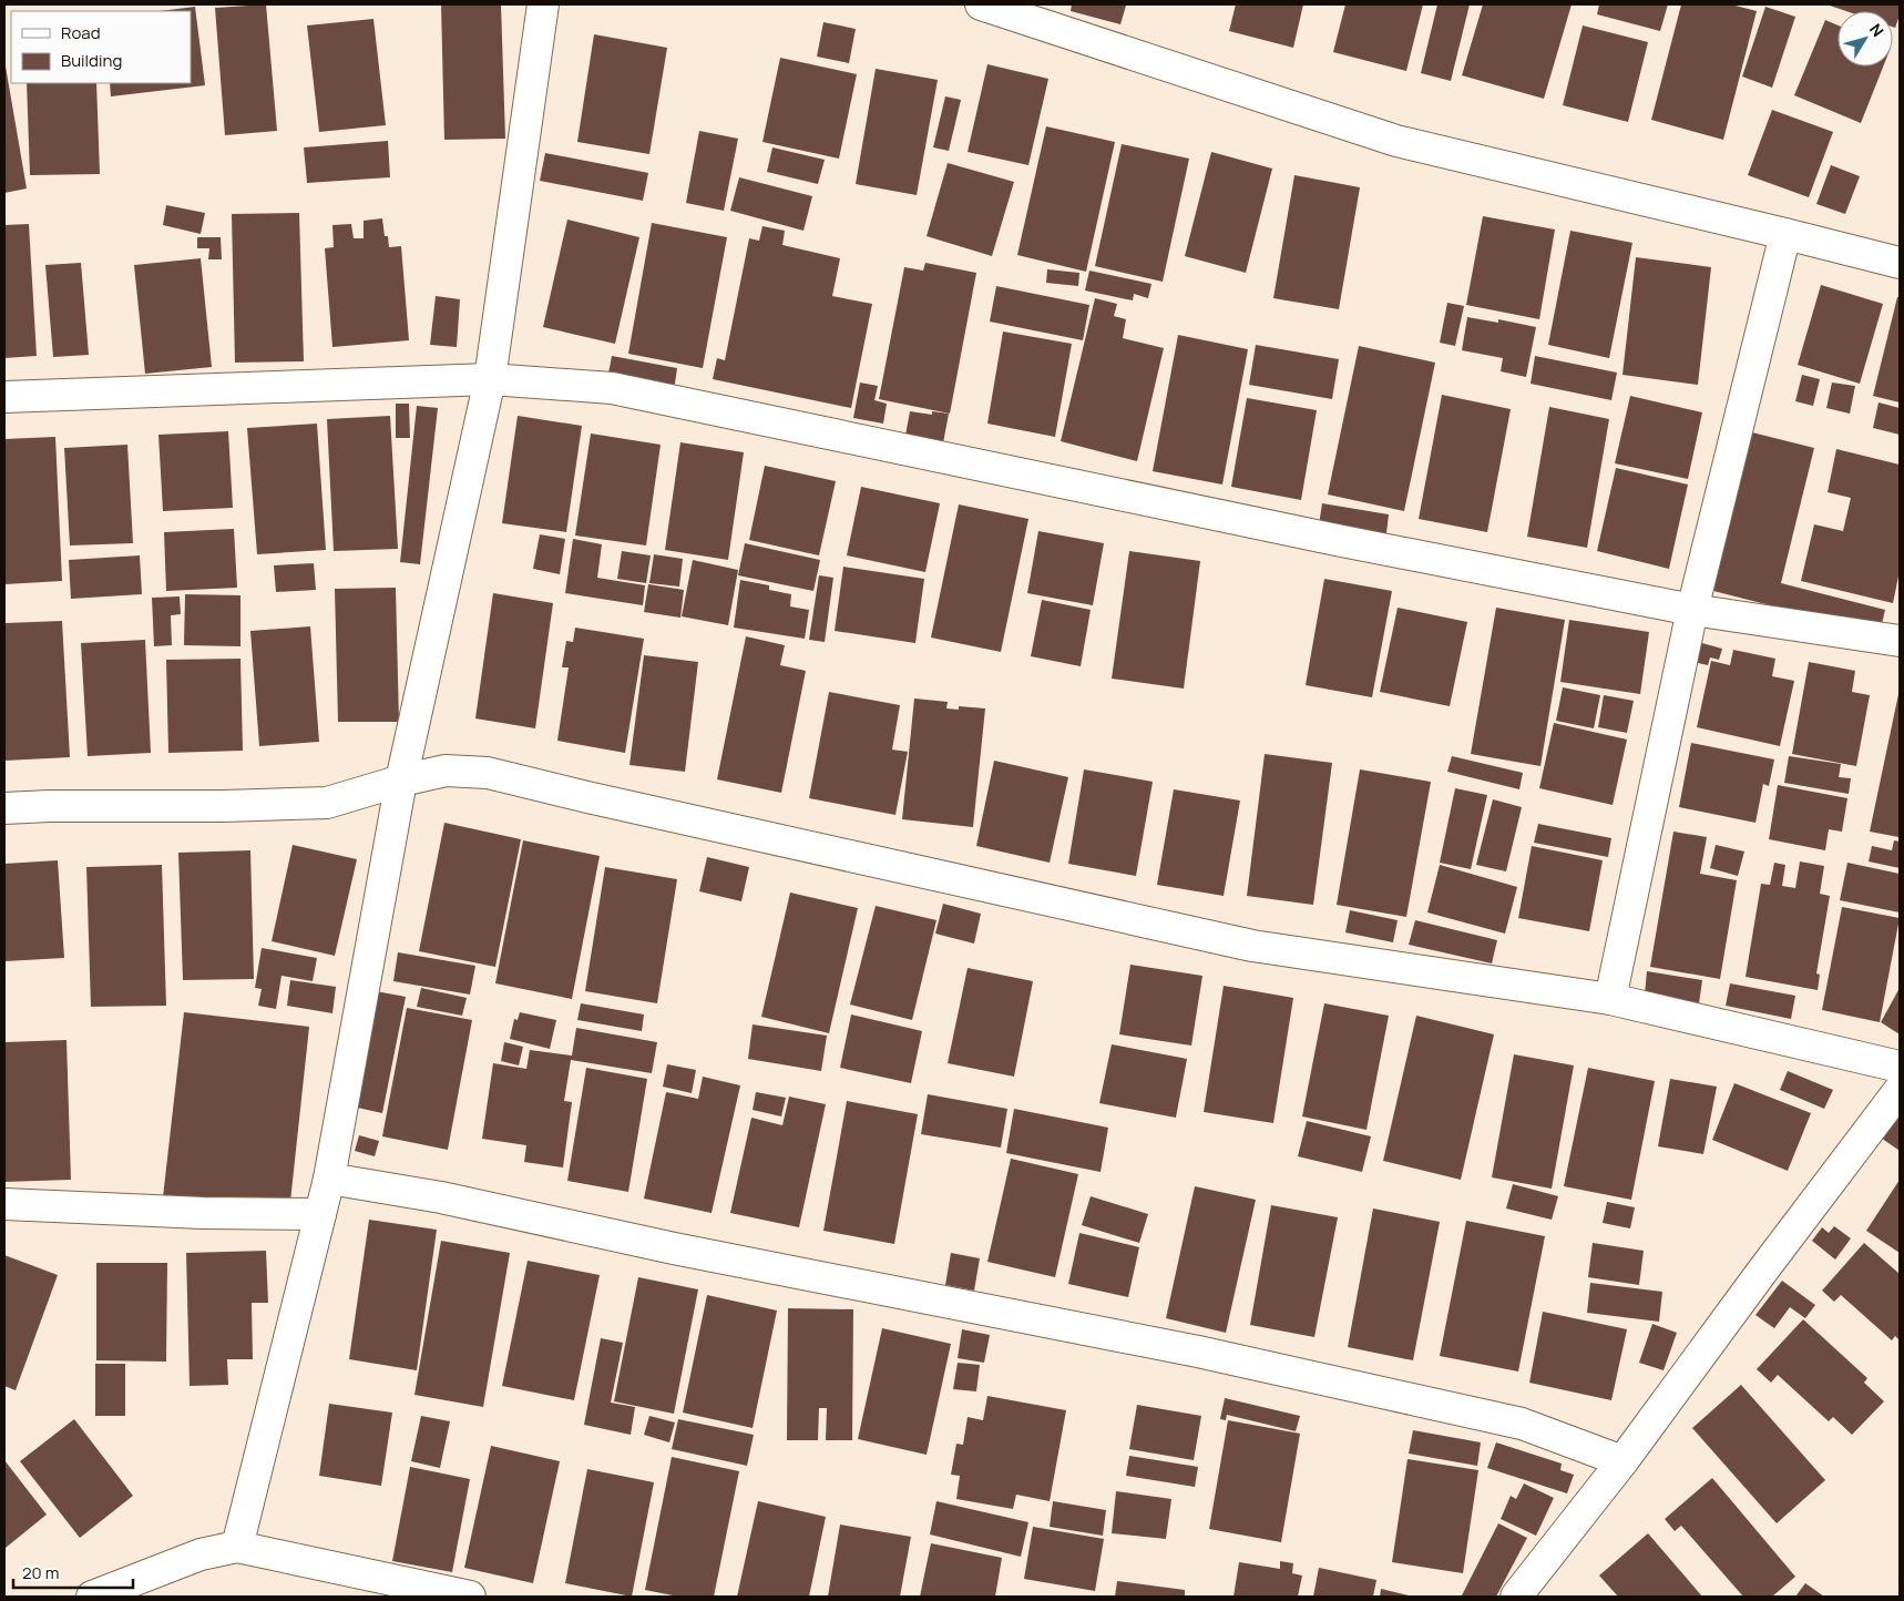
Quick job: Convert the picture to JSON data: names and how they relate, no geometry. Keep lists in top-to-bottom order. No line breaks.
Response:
{"legend":["Road","Building"],"scale_bar":"20 m","north":"top right"}
